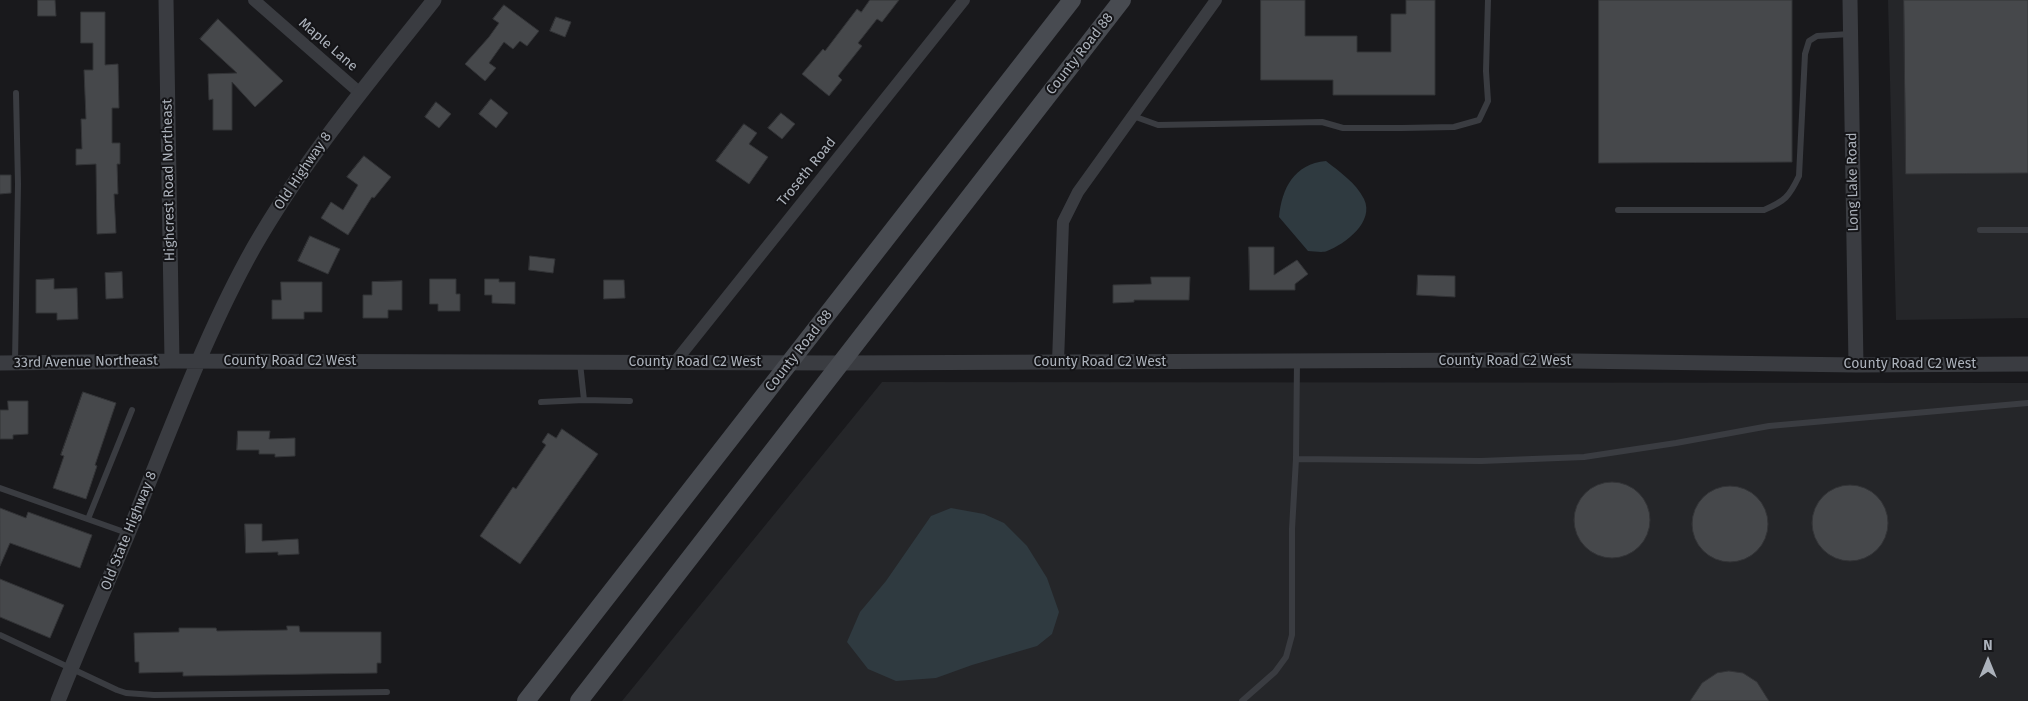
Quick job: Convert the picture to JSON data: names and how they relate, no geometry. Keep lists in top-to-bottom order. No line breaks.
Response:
{"streets":{"main road":["County Road 88"],"street":["Maple Lane","Old Highway 8","Troseth Road","Highcrest Road Northeast","Long Lake Road","County Road C2 West","33rd Avenue Northeast","Old State Highway 8"]},"crossings":[["Maple Lane","Old Highway 8"],["County Road 88","County Road C2 West"],["Old Highway 8","County Road C2 West"],["Old Highway 8","Old State Highway 8"],["Troseth Road","County Road C2 West"],["Highcrest Road Northeast","County Road C2 West"],["Highcrest Road Northeast","33rd Avenue Northeast"],["Long Lake Road","County Road C2 West"],["County Road C2 West","33rd Avenue Northeast"],["County Road C2 West","Old State Highway 8"]],"north":"top"}
